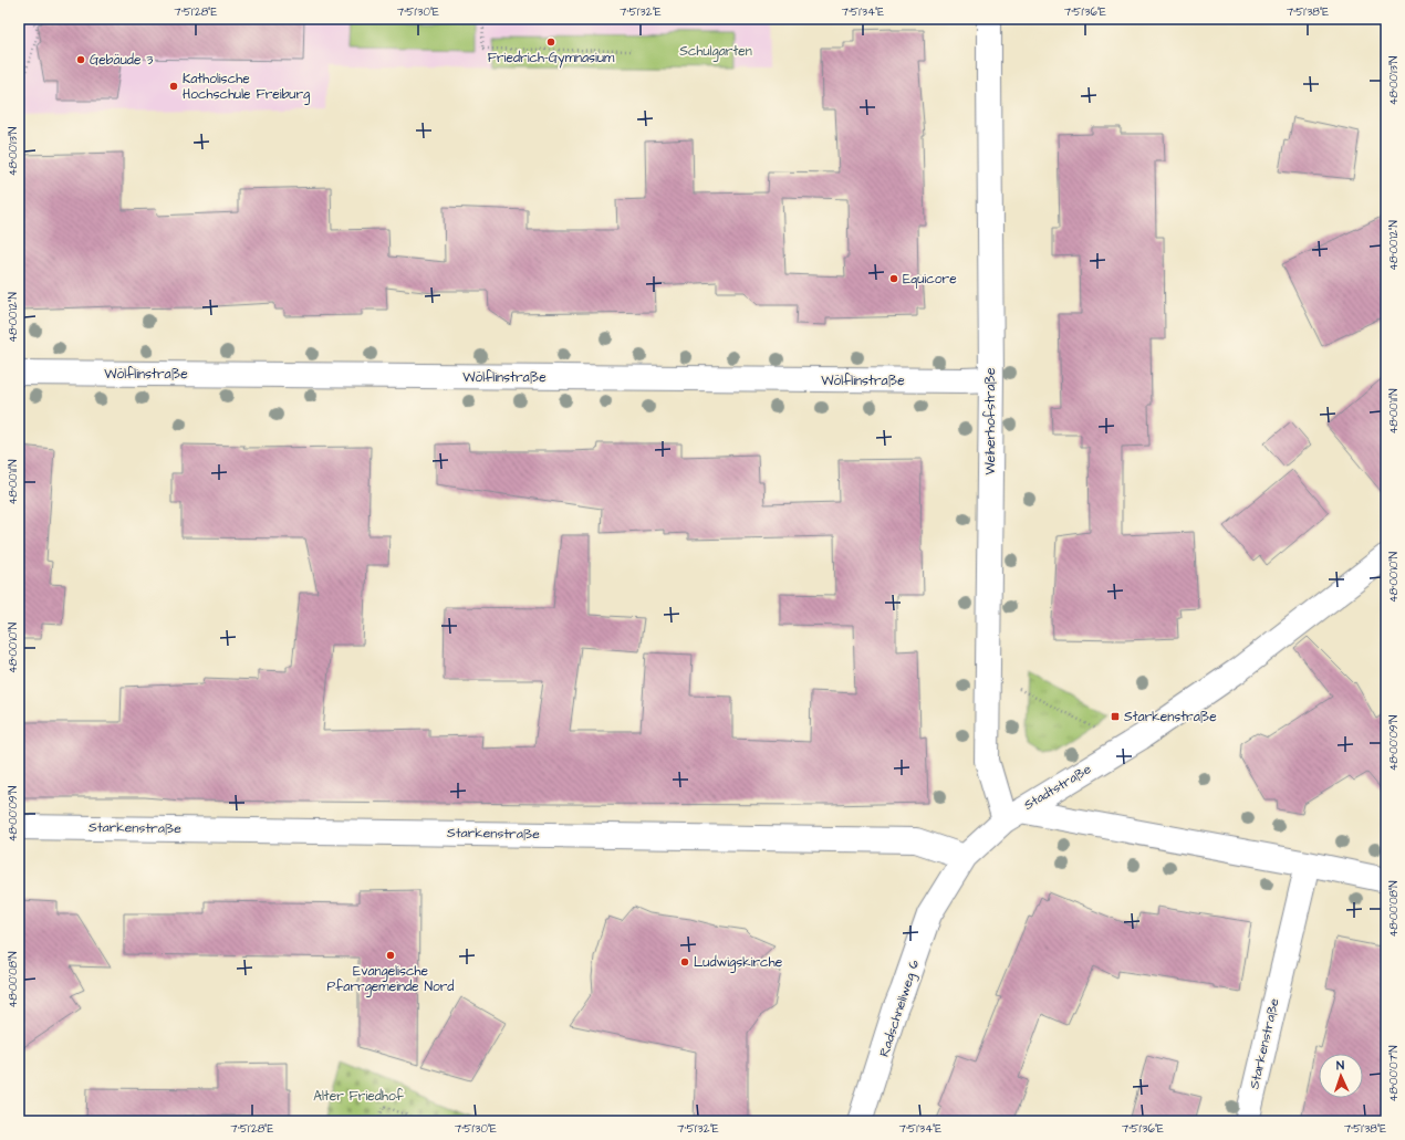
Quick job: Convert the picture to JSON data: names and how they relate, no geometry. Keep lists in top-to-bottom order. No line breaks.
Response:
{"streets":{"street":["Wölflinstraße","Weiherhofstraße","Stadtstraße","Starkenstraße"]},"crossings":[["Wölflinstraße","Weiherhofstraße"],["Weiherhofstraße","Stadtstraße"]],"parks":["Schulgarten","Alter Friedhof"],"places":{"other":["Friedrich-Gymnasium","Gebäude 3","Katholische Hochschule Freiburg","Equicore","Evangelische Pfarrgemeinde Nord","Ludwigskirche"],"transit":["Starkenstraße"]},"north":"top","coordinates":["7°51'28\"E","7°51'30\"E","7°51'32\"E","7°51'34\"E","7°51'36\"E","7°51'38\"E","48°00'13\"N","48°00'12\"N","48°00'11\"N","48°00'10\"N","48°00'09\"N","48°00'08\"N","48°00'07\"N"]}
